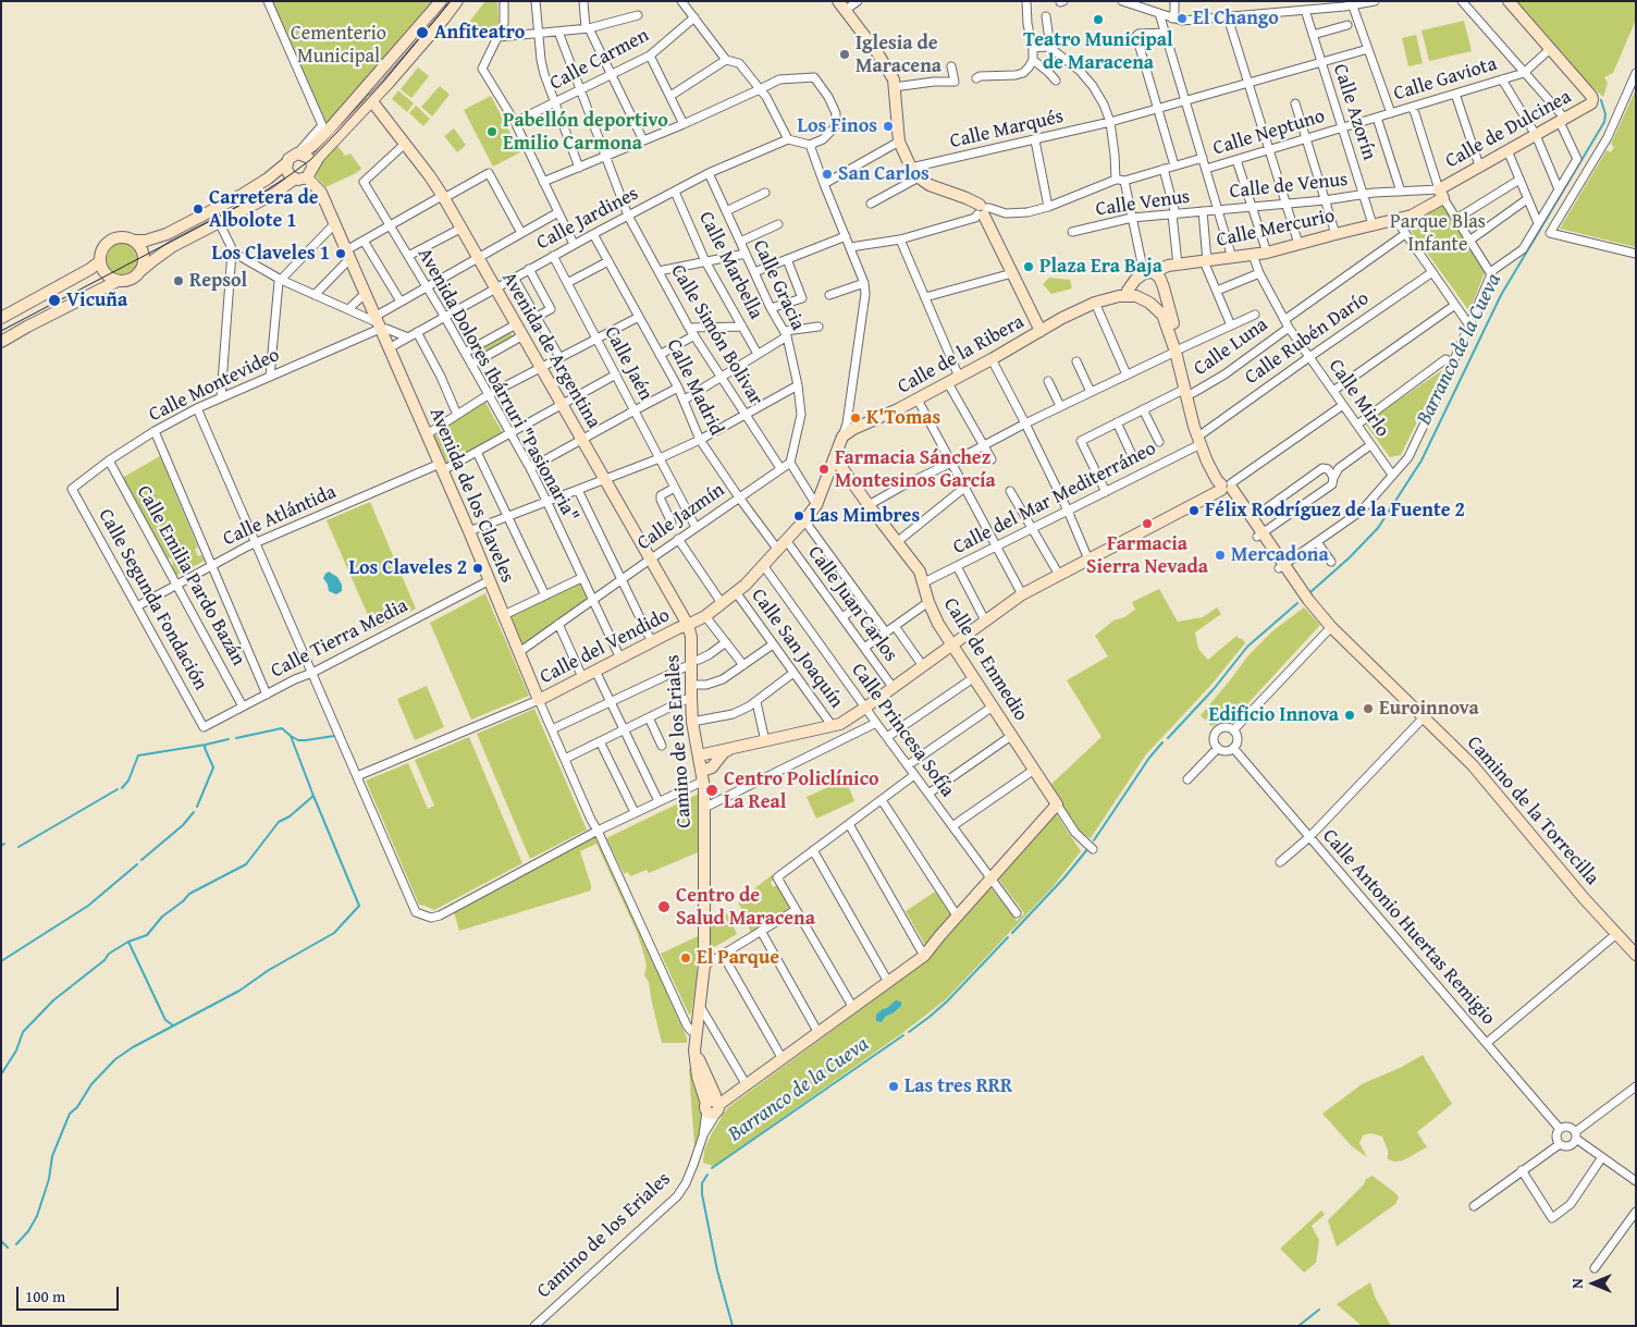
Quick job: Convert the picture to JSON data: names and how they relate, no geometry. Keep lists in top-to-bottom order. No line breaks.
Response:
{"streets":{"street":["Calle Carmen","Calle Gaviota","Calle Azorín","Calle Marqués","Calle de Dulcinea","Calle Neptuno","Calle de Venus","Calle Venus","Calle Jardines","Calle Mercurio","Calle Marbella","Calle Gracia","Calle Simón Bolivar","Calle Rubén Darío","Calle Luna","Avenida de Argentina","Calle de la Ribera","Calle Jaén","Calle Montevideo","Avenida Dolores Ibárruri \"Pasionaria\"","Calle Madrid","Calle Mirlo","Avenida de los Claveles","Calle del Mar Mediterráneo","Calle Atlántida","Calle Jazmín","Calle Emilia Pardo Bazán","Calle Segunda Fondación","Calle Juan Carlos","Calle Tierra Media","Calle del Vendido","Calle San Joaquín","Calle de Enmedio","Calle Princesa Sofía","Camino de los Eriales","Camino de la Torrecilla","Calle Antonio Huertas Remigio"]},"crossings":[["Calle Carmen","Calle Simón Bolivar"],["Calle Gaviota","Calle Azorín"],["Calle Gaviota","Calle de Dulcinea"],["Calle Gaviota","Calle Neptuno"],["Calle Azorín","Calle Marqués"],["Calle Azorín","Calle Neptuno"],["Calle Azorín","Calle de Venus"],["Calle Azorín","Calle Mercurio"],["Calle de Dulcinea","Calle de Venus"],["Calle de Dulcinea","Calle Mercurio"],["Calle de Venus","Calle Venus"],["Calle Jardines","Calle Marbella"],["Calle Jardines","Calle Gracia"],["Calle Jardines","Calle Simón Bolivar"],["Calle Jardines","Avenida de Argentina"],["Calle Jardines","Calle Jaén"],["Calle Jardines","Avenida Dolores Ibárruri \"Pasionaria\""],["Calle Jardines","Calle Madrid"],["Calle Jardines","Avenida de los Claveles"],["Calle Mercurio","Calle de la Ribera"],["Calle Mercurio","Calle Mirlo"],["Calle Mercurio","Camino de la Torrecilla"],["Calle Gracia","Calle Jazmín"],["Calle Simón Bolivar","Calle Jazmín"],["Calle Rubén Darío","Calle Mirlo"],["Calle Rubén Darío","Calle del Mar Mediterráneo"],["Calle Rubén Darío","Camino de la Torrecilla"],["Calle Luna","Calle Mirlo"],["Calle Luna","Calle del Mar Mediterráneo"],["Calle Luna","Camino de la Torrecilla"],["Avenida de Argentina","Calle Montevideo"],["Avenida de Argentina","Avenida Dolores Ibárruri \"Pasionaria\""],["Avenida de Argentina","Calle Atlántida"],["Avenida de Argentina","Calle Jazmín"],["Avenida de Argentina","Calle del Vendido"],["Avenida de Argentina","Camino de los Eriales"],["Calle de la Ribera","Calle del Vendido"],["Calle de la Ribera","Camino de la Torrecilla"],["Calle Jaén","Calle Atlántida"],["Calle Jaén","Calle Jazmín"],["Calle Montevideo","Avenida Dolores Ibárruri \"Pasionaria\""],["Calle Montevideo","Avenida de los Claveles"],["Calle Montevideo","Calle Emilia Pardo Bazán"],["Calle Montevideo","Calle Segunda Fondación"],["Avenida Dolores Ibárruri \"Pasionaria\"","Calle Atlántida"],["Avenida Dolores Ibárruri \"Pasionaria\"","Calle Jazmín"],["Avenida Dolores Ibárruri \"Pasionaria\"","Calle del Vendido"],["Calle Madrid","Calle Jazmín"],["Calle Madrid","Calle del Vendido"],["Avenida de los Claveles","Calle Atlántida"],["Avenida de los Claveles","Calle Jazmín"],["Avenida de los Claveles","Calle Tierra Media"],["Avenida de los Claveles","Calle del Vendido"],["Avenida de los Claveles","Camino de los Eriales"],["Calle del Mar Mediterráneo","Calle de Enmedio"],["Calle del Mar Mediterráneo","Camino de la Torrecilla"],["Calle Atlántida","Calle Emilia Pardo Bazán"],["Calle Atlántida","Calle Segunda Fondación"],["Calle Emilia Pardo Bazán","Calle Tierra Media"],["Calle Segunda Fondación","Calle Tierra Media"],["Calle Juan Carlos","Calle del Vendido"],["Calle del Vendido","Calle San Joaquín"],["Calle del Vendido","Calle de Enmedio"],["Calle del Vendido","Calle Princesa Sofía"],["Calle del Vendido","Camino de los Eriales"]],"water":["Barranco de la Cueva"],"parks":["Cementerio Municipal","Parque Blas Infante"],"places":["El Chango","Teatro Municipal de Maracena","Anfiteatro","Iglesia de Maracena","Los Finos","Pabellón deportivo Emilio Carmona","San Carlos","Carretera de Albolote 1","Los Claveles 1","Plaza Era Baja","Repsol","Vicuña","K'Tomas","Farmacia Sánchez Montesinos García","Félix Rodríguez de la Fuente 2","Las Mimbres","Farmacia Sierra Nevada","Mercadona","Los Claveles 2","Euroinnova","Edificio Innova","Centro Policlínico La Real","Centro de Salud Maracena","El Parque","Las tres RRR"],"scale_bar":"100 m","north":"left"}
